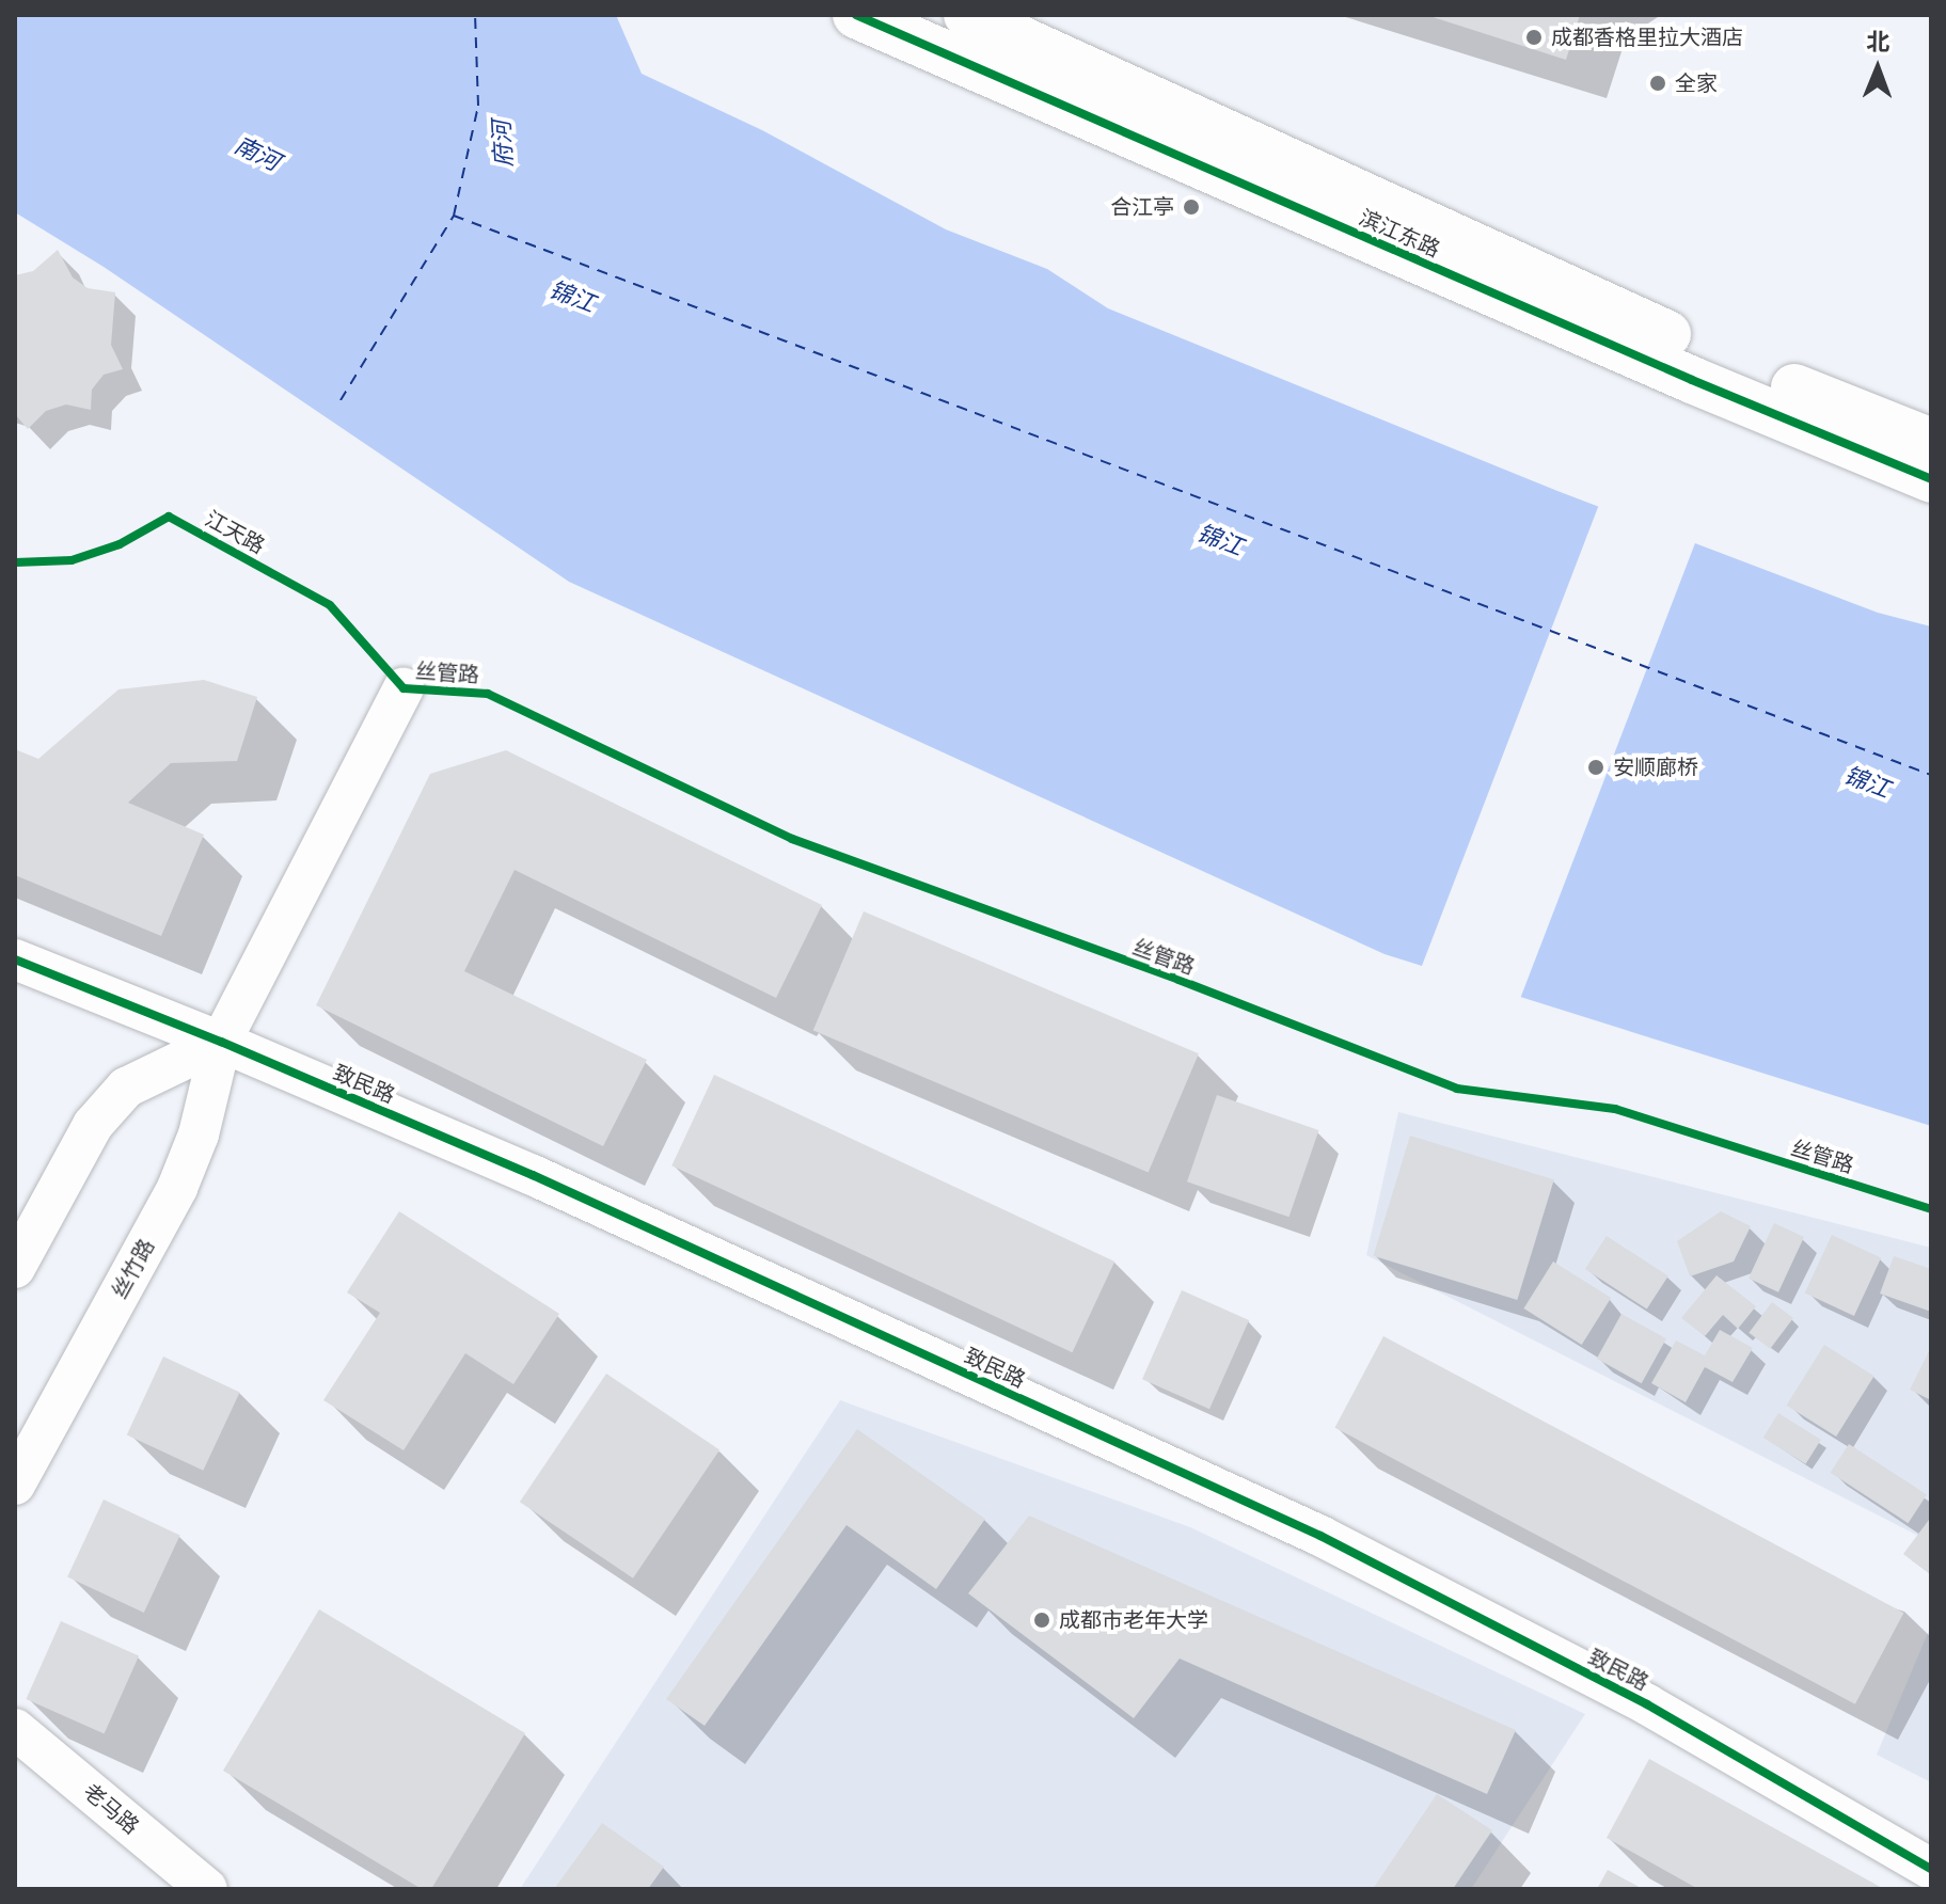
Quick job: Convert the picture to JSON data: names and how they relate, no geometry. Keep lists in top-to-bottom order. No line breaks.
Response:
{"streets":{"main road":["滨江东路"],"street":["致民路","丝竹路","老马路"],"cycle path":["江天路"]},"crossings":[["致民路","丝竹路"]],"water":["府河","南河","锦江"],"places":["成都香格里拉大酒店","全家","合江亭","安顺廊桥","成都市老年大学"],"north":"top"}
